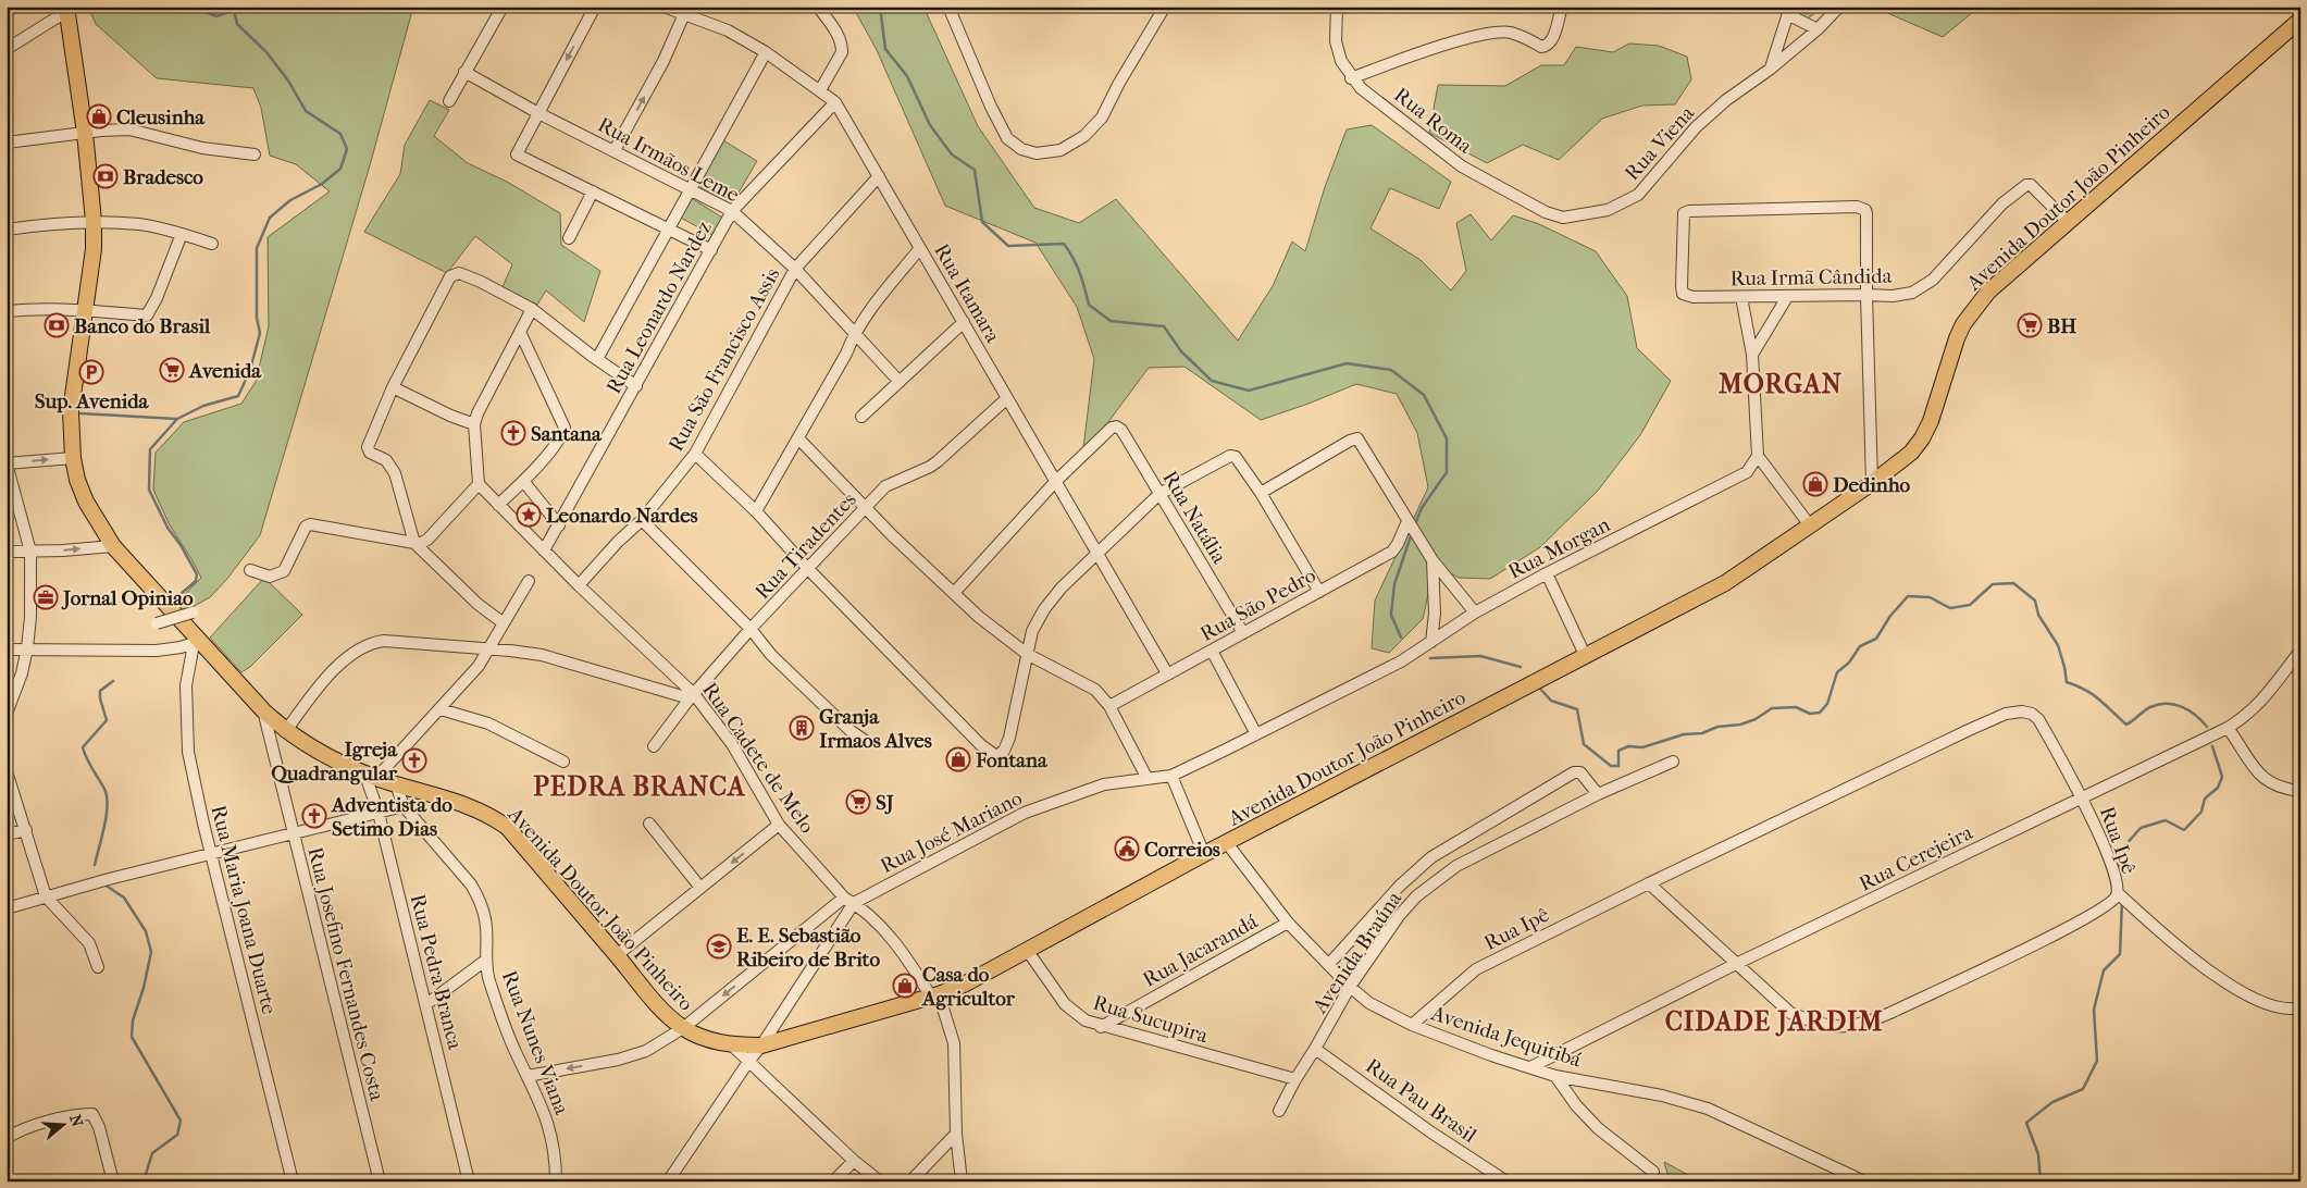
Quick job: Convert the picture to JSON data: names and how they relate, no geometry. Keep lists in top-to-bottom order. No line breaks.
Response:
{"streets":{"main road":["Avenida Doutor João Pinheiro"],"street":["Rua Roma","Rua Viena","Rua Irmãos Leme","Rua Irmã Cândida","Rua Itamara","Rua Leonardo Nardez","Rua São Francisco Assis","Rua Natália","Rua Tiradentes","Rua Morgan","Rua São Pedro","Rua Cadete de Melo","Rua José Mariano","Rua Ipê","Rua Cerejeira","Rua Maria Joana Duarte","Rua Jacarandá","Avenida Braúna","Rua Pedra Branca","Rua Josefino Fernandes Costa","Rua Sucupira","Avenida Jequitibá","Rua Nunes Viana","Rua Pau Brasil"]},"crossings":[["Rua Roma","Rua Viena"],["Rua Irmãos Leme","Rua Leonardo Nardez"],["Rua Irmãos Leme","Rua São Francisco Assis"],["Avenida Doutor João Pinheiro","Rua Irmã Cândida"],["Avenida Doutor João Pinheiro","Rua Cadete de Melo"],["Avenida Doutor João Pinheiro","Rua José Mariano"],["Avenida Doutor João Pinheiro","Rua Maria Joana Duarte"],["Avenida Doutor João Pinheiro","Rua Pedra Branca"],["Avenida Doutor João Pinheiro","Rua Josefino Fernandes Costa"],["Avenida Doutor João Pinheiro","Rua Sucupira"],["Avenida Doutor João Pinheiro","Avenida Jequitibá"],["Avenida Doutor João Pinheiro","Rua Nunes Viana"],["Rua Itamara","Rua Leonardo Nardez"],["Rua Itamara","Rua São Francisco Assis"],["Rua Itamara","Rua Natália"],["Rua Itamara","Rua Tiradentes"],["Rua Itamara","Rua São Pedro"],["Rua Leonardo Nardez","Rua Cadete de Melo"],["Rua São Francisco Assis","Rua Cadete de Melo"],["Rua Natália","Rua São Pedro"],["Rua Tiradentes","Rua Cadete de Melo"],["Rua Morgan","Rua José Mariano"],["Rua Cadete de Melo","Rua José Mariano"],["Rua Ipê","Rua Cerejeira"],["Rua Ipê","Avenida Jequitibá"],["Rua Cerejeira","Avenida Jequitibá"],["Rua Jacarandá","Rua Sucupira"],["Rua Jacarandá","Avenida Jequitibá"],["Avenida Braúna","Rua Sucupira"],["Avenida Braúna","Avenida Jequitibá"],["Avenida Braúna","Rua Pau Brasil"]],"districts":["MORGAN","PEDRA BRANCA","CIDADE JARDIM"],"places":{"shop":["Cleusinha","Dedinho","Fontana","Casa do Agricultor"],"bank":["Bradesco","Banco do Brasil"],"supermarket":["BH","Avenida","SJ"],"parking":["Sup. Avenida"],"church":["Santana","Igreja Quadrangular","Adventista do Setimo Dias"],"place":["Leonardo Nardes"],"office":["Jornal Opiniao"],"building":["Granja Irmaos Alves"],"public building":["Correios"],"school or university":["E. E. Sebastião Ribeiro de Brito"]},"north":"right"}
